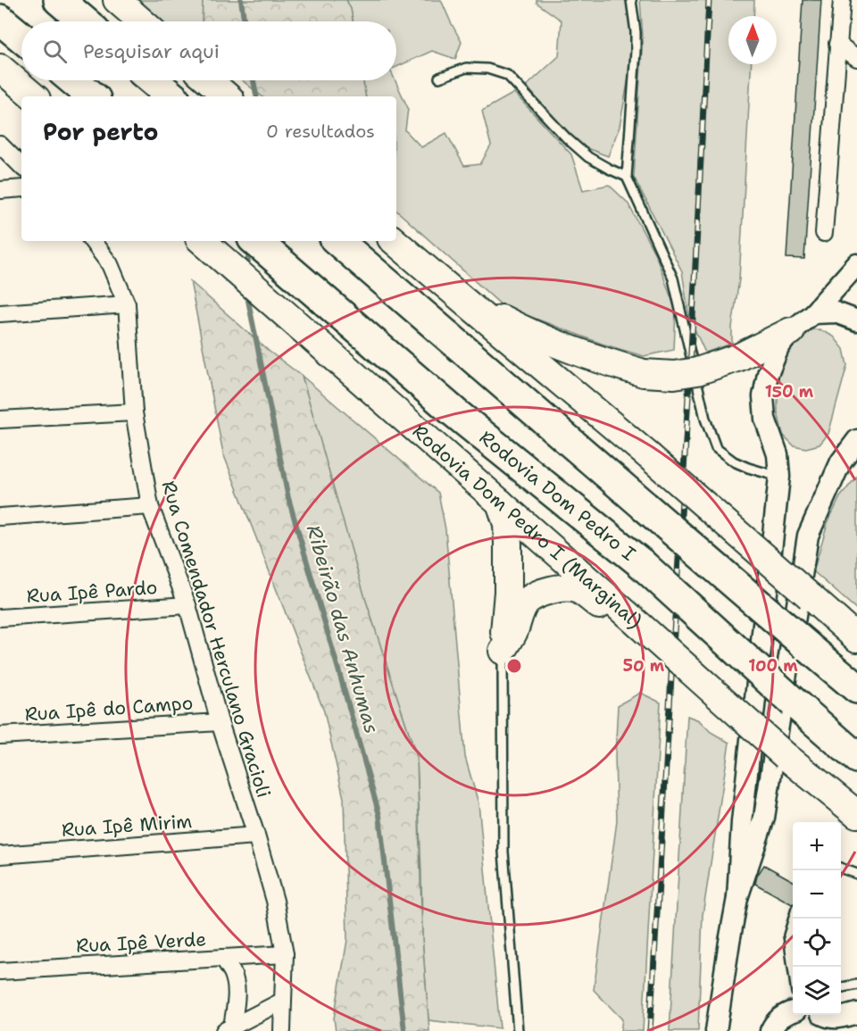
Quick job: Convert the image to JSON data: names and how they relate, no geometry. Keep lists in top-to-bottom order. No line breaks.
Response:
{"streets":{"highway":["Rodovia Dom Pedro I","Rodovia Dom Pedro I (Marginal)"],"street":["Rua Ipê Pardo","Rua Comendador Herculano Gracioli","Rua Ipê do Campo","Rua Ipê Mirim","Rua Ipê Verde"]},"crossings":[["Rua Ipê Pardo","Rua Comendador Herculano Gracioli"],["Rua Comendador Herculano Gracioli","Rua Ipê do Campo"],["Rua Comendador Herculano Gracioli","Rua Ipê Mirim"],["Rua Comendador Herculano Gracioli","Rua Ipê Verde"]],"water":["Ribeirão das Anhumas"],"north":"top","page":{"search":"Pesquisar aqui","heading":["Por perto","0 resultados"],"map_buttons":["+","−"]},"rings":["150 m","50 m","100 m"]}
